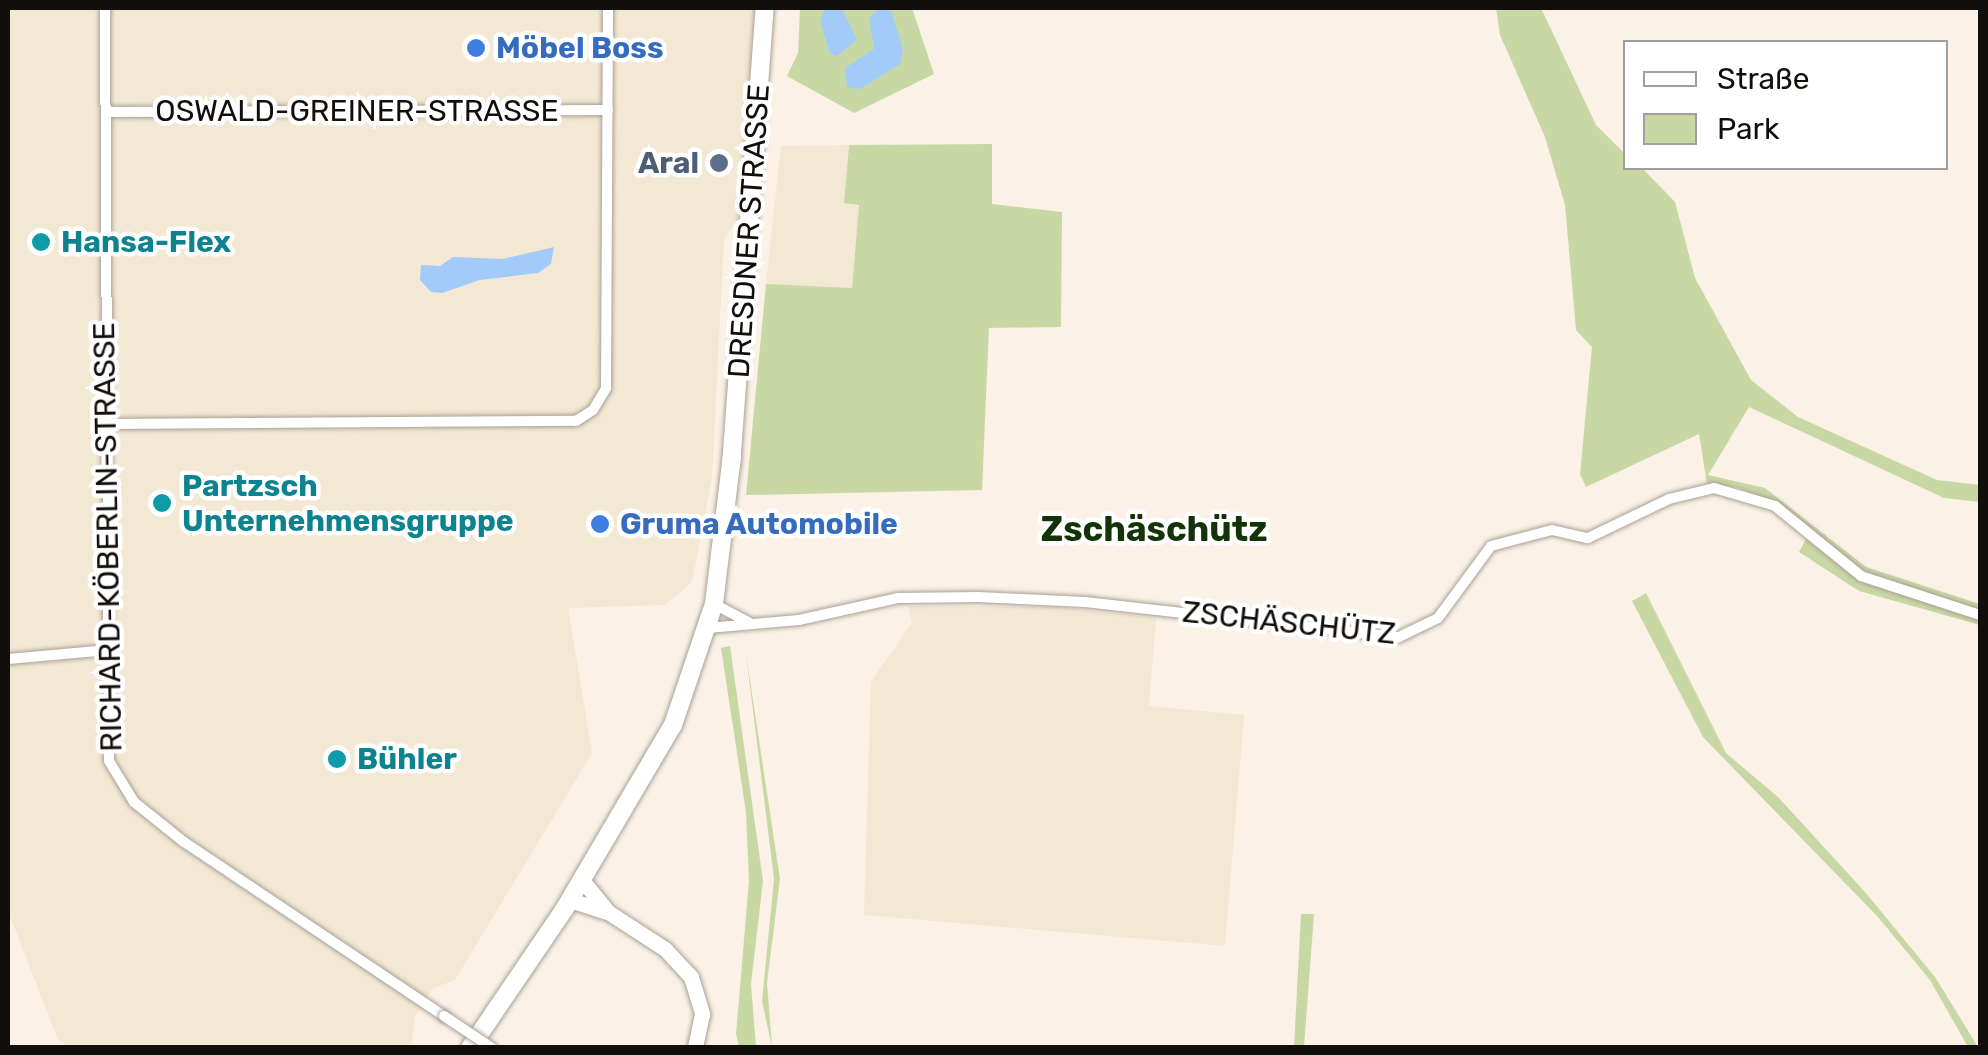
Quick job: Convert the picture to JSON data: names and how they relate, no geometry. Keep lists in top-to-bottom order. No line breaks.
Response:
{"streets":{"main road":["DRESDNER STRASSE"],"street":["OSWALD-GREINER-STRASSE","RICHARD-KÖBERLIN-STRASSE","ZSCHÄSCHÜTZ"]},"crossings":[["OSWALD-GREINER-STRASSE","RICHARD-KÖBERLIN-STRASSE"],["DRESDNER STRASSE","ZSCHÄSCHÜTZ"]],"districts":["Zschäschütz"],"places":["Möbel Boss","Aral","Hansa-Flex","Partzsch Unternehmensgruppe","Gruma Automobile","Bühler"],"legend":["Straße","Park"]}
